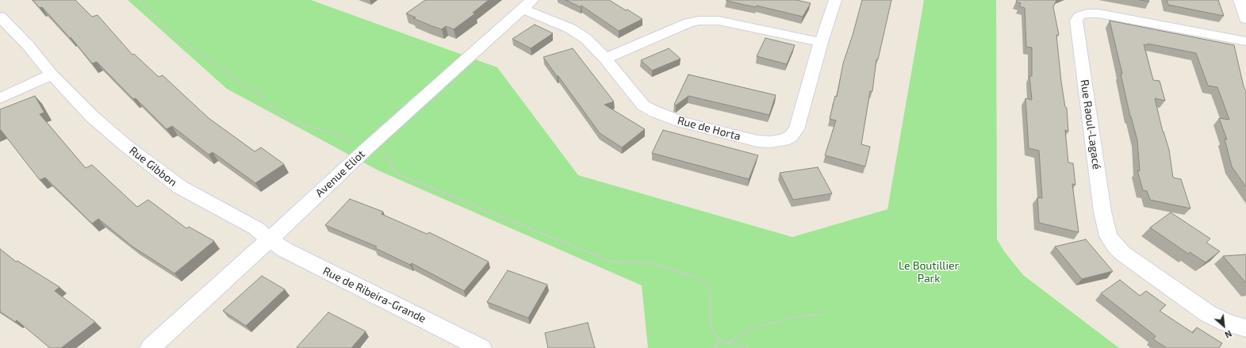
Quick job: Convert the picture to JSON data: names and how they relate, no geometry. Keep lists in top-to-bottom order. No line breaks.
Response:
{"streets":{"street":["Rue Raoul-Lagacé","Rue de Horta","Rue Gibbon","Avenue Eliot","Rue de Ribeira-Grande"]},"crossings":[["Rue de Horta","Avenue Eliot"],["Rue Gibbon","Avenue Eliot"],["Rue Gibbon","Rue de Ribeira-Grande"],["Avenue Eliot","Rue de Ribeira-Grande"]],"parks":["Le Boutillier Park"],"north":"bottom right"}
